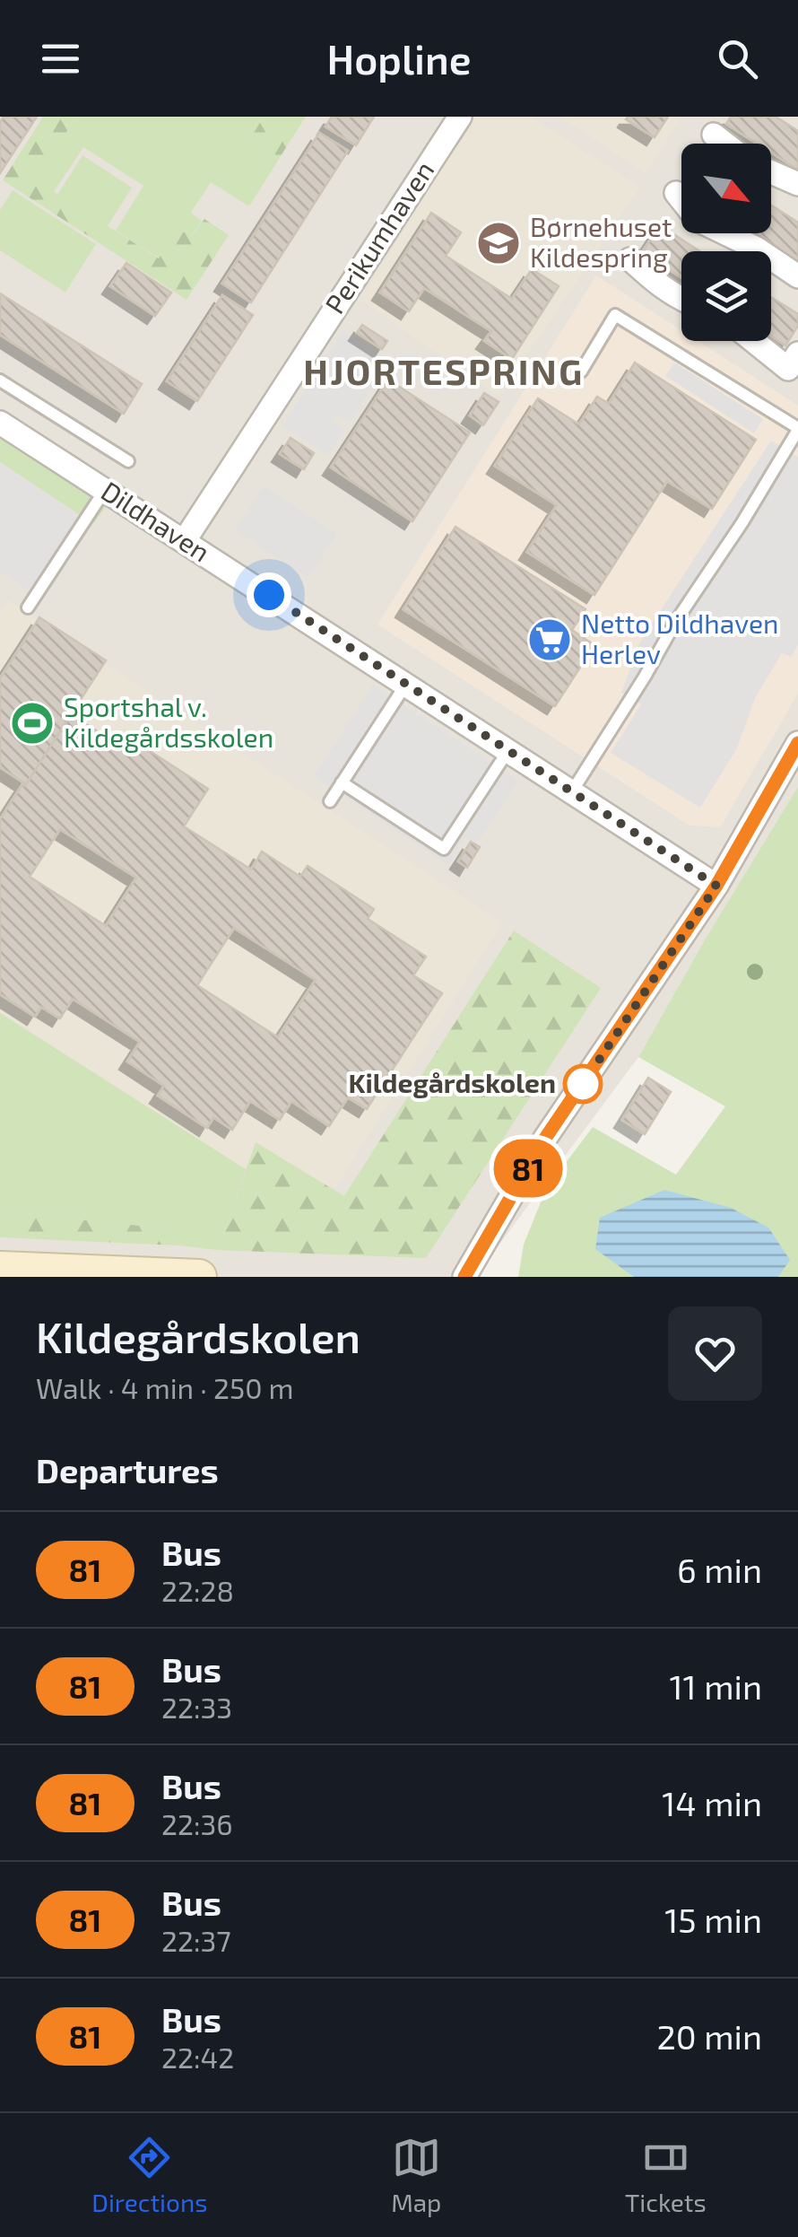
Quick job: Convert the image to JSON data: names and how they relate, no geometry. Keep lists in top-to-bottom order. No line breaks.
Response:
{"streets":{"street":["Perikumhaven","Dildhaven"]},"crossings":[["Perikumhaven","Dildhaven"]],"districts":["HJORTESPRING"],"places":{"school or university":["Børnehuset Kildespring"],"supermarket":["Netto Dildhaven Herlev"],"sports":["Sportshal v. Kildegårdsskolen"],"other":["Kildegårdskolen"]},"lines":["bus line 81"],"north":"bottom right","page":{"header":"Hopline","on_map":"81","heading":[["Kildegårdskolen","Walk · 4 min · 250 m"],"Departures"],"list":[{"mark":"81","name":"Bus","note":"22:28","value":"6 min"},{"mark":"81","name":"Bus","note":"22:33","value":"11 min"},{"mark":"81","name":"Bus","note":"22:36","value":"14 min"},{"mark":"81","name":"Bus","note":"22:37","value":"15 min"},{"mark":"81","name":"Bus","note":"22:42","value":"20 min"}],"tabs":["Directions","Map","Tickets"]}}
